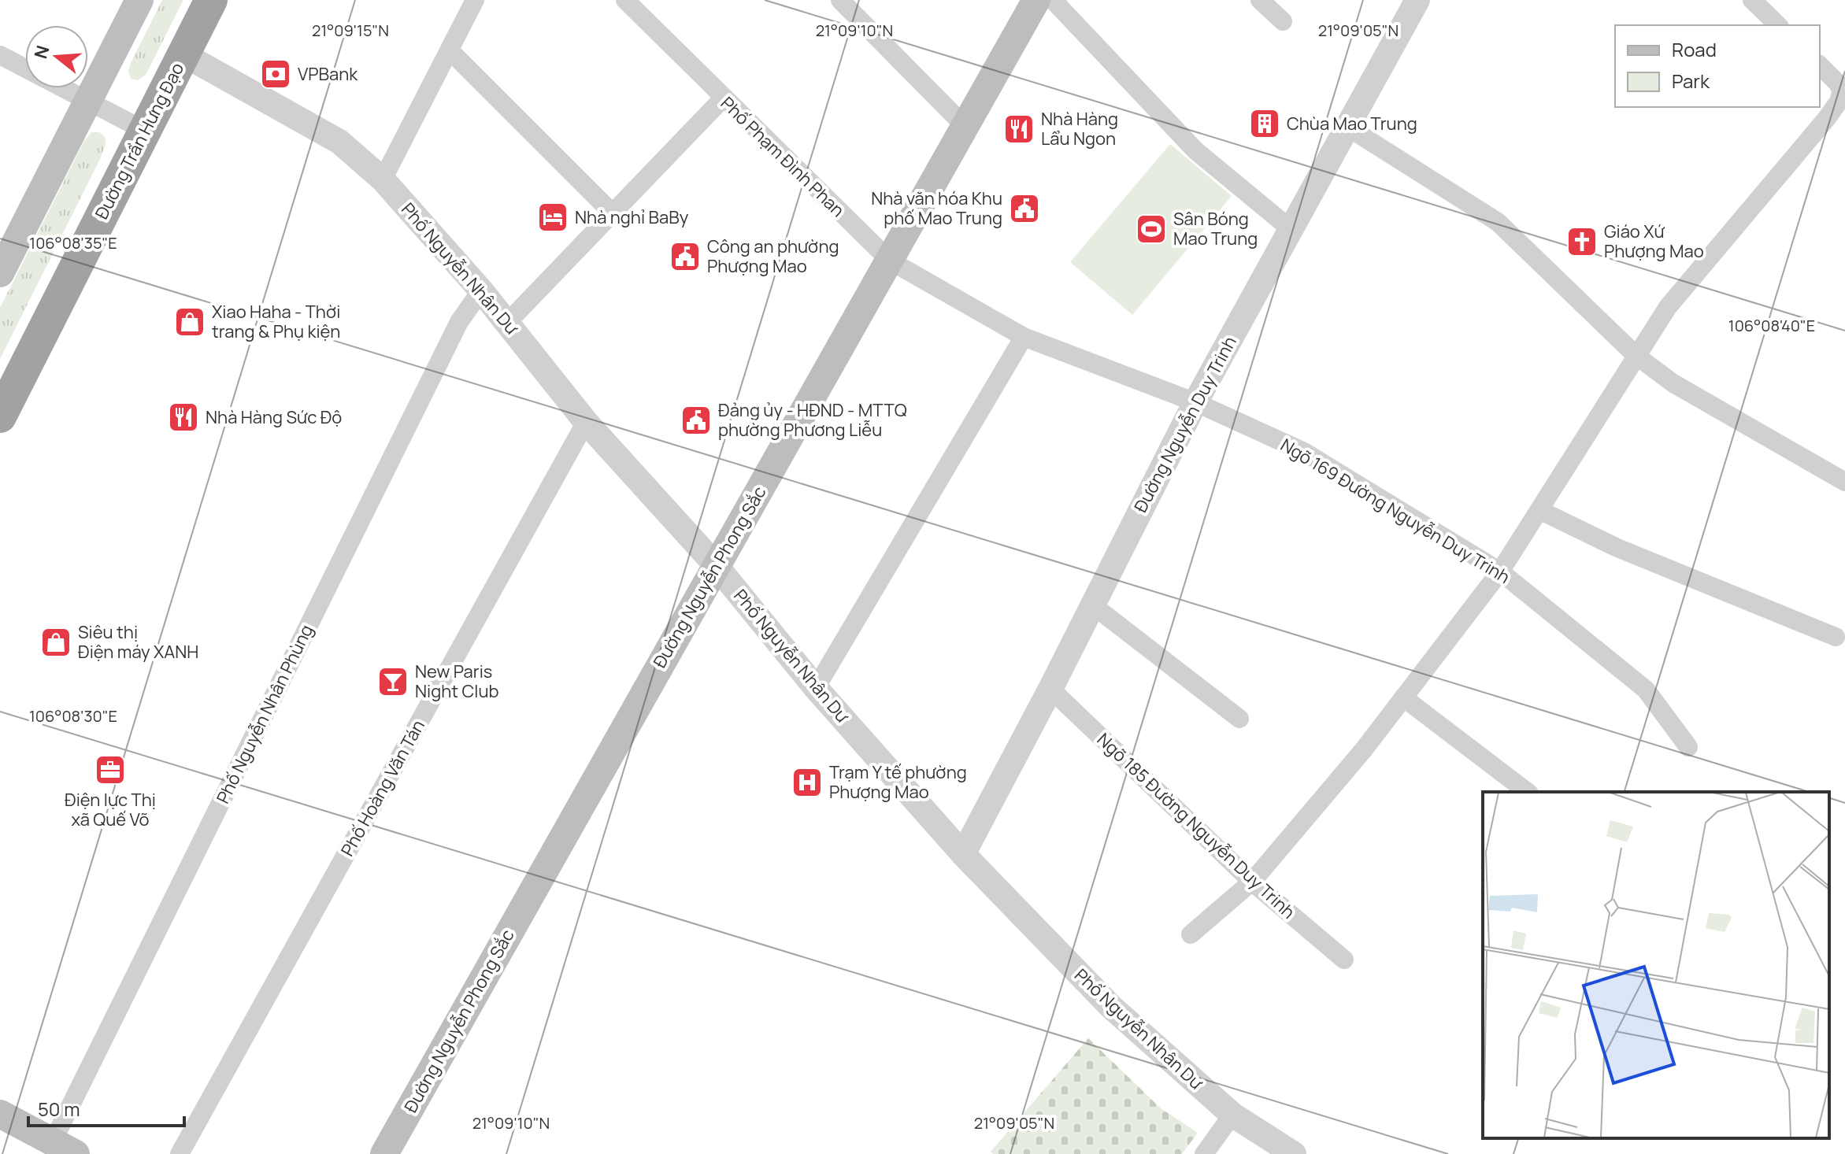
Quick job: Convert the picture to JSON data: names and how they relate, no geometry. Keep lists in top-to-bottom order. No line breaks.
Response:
{"streets":{"highway":["Đường Trần Hưng Đạo"],"main road":["Đường Nguyễn Phong Sắc"],"street":["Phố Phạm Đình Phan","Phố Nguyễn Nhân Dư","Đường Nguyễn Duy Trinh","Ngõ 169 Đường Nguyễn Duy Trinh","Phố Nguyễn Nhân Phùng","Phố Hoàng Văn Tán","Ngõ 185 Đường Nguyễn Duy Trinh"]},"crossings":[["Đường Trần Hưng Đạo","Phố Nguyễn Nhân Dư"],["Phố Phạm Đình Phan","Đường Nguyễn Duy Trinh"],["Phố Phạm Đình Phan","Ngõ 169 Đường Nguyễn Duy Trinh"],["Phố Phạm Đình Phan","Đường Nguyễn Phong Sắc"],["Phố Nguyễn Nhân Dư","Đường Nguyễn Duy Trinh"],["Phố Nguyễn Nhân Dư","Đường Nguyễn Phong Sắc"],["Phố Nguyễn Nhân Dư","Phố Nguyễn Nhân Phùng"],["Phố Nguyễn Nhân Dư","Phố Hoàng Văn Tán"],["Đường Nguyễn Duy Trinh","Ngõ 169 Đường Nguyễn Duy Trinh"],["Đường Nguyễn Duy Trinh","Ngõ 185 Đường Nguyễn Duy Trinh"]],"places":{"bank":["VPBank"],"building":["Chùa Mao Trung"],"restaurant":["Nhà Hàng Lẩu Ngon","Nhà Hàng Sức Độ"],"public building":["Nhà văn hóa Khu phố Mao Trung","Công an phường Phượng Mao","Đảng ủy - HĐND - MTTQ phường Phương Liễu"],"hotel":["Nhà nghỉ BaBy"],"sports":["Sân Bóng Mao Trung"],"church":["Giáo Xứ Phượng Mao"],"shop":["Xiao Haha - Thời trang & Phụ kiện","Siêu thị Điện máy XANH"],"bar":["New Paris Night Club"],"office":["Điện lực Thị xã Quế Võ"],"hospital":["Trạm Y tế phường Phượng Mao"]},"legend":["Road","Park"],"scale_bar":"50 m","north":"left","coordinates":["21°09'15\"N","21°09'10\"N","21°09'05\"N","106°08'35\"E","106°08'40\"E","106°08'30\"E"]}
